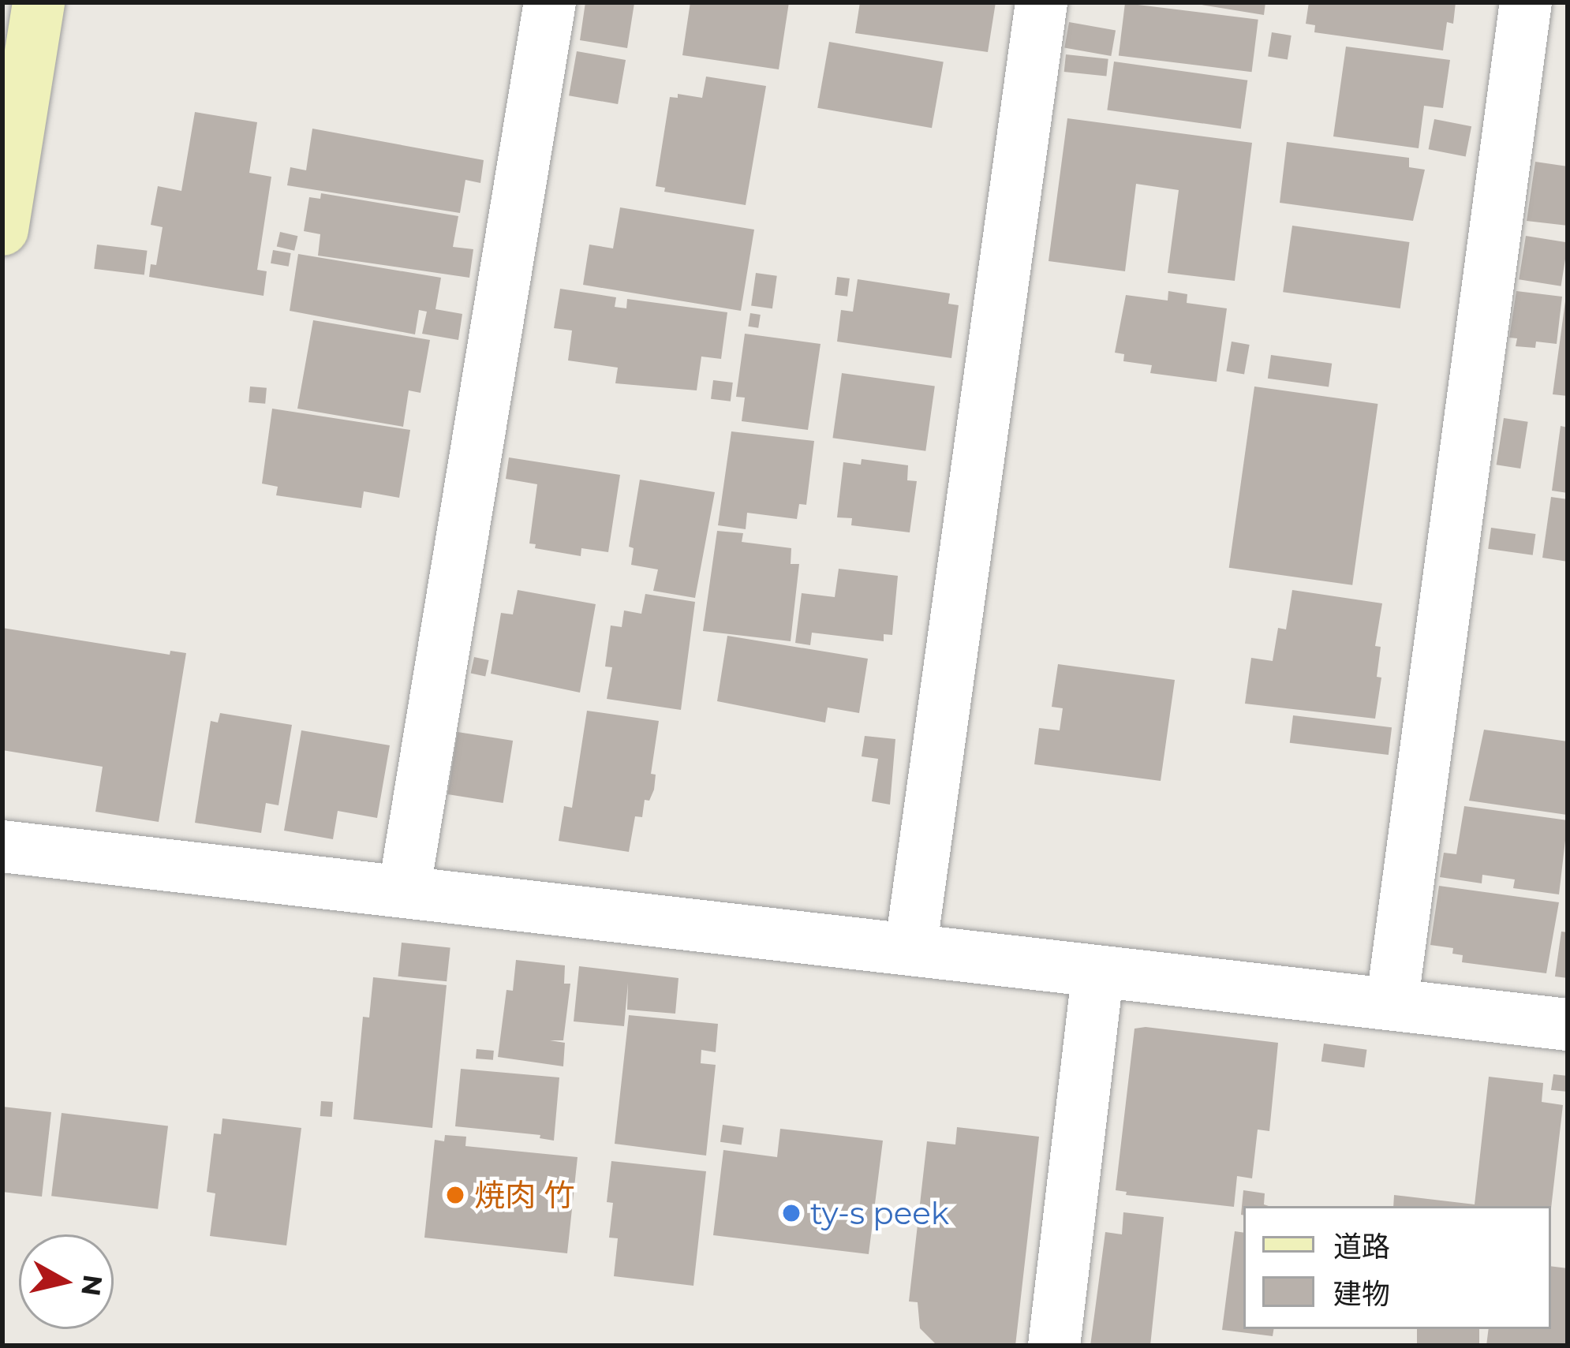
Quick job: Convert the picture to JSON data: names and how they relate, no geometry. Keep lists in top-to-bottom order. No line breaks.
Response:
{"places":["焼肉 竹","ty-s peek"],"legend":["道路","建物"],"north":"right"}
